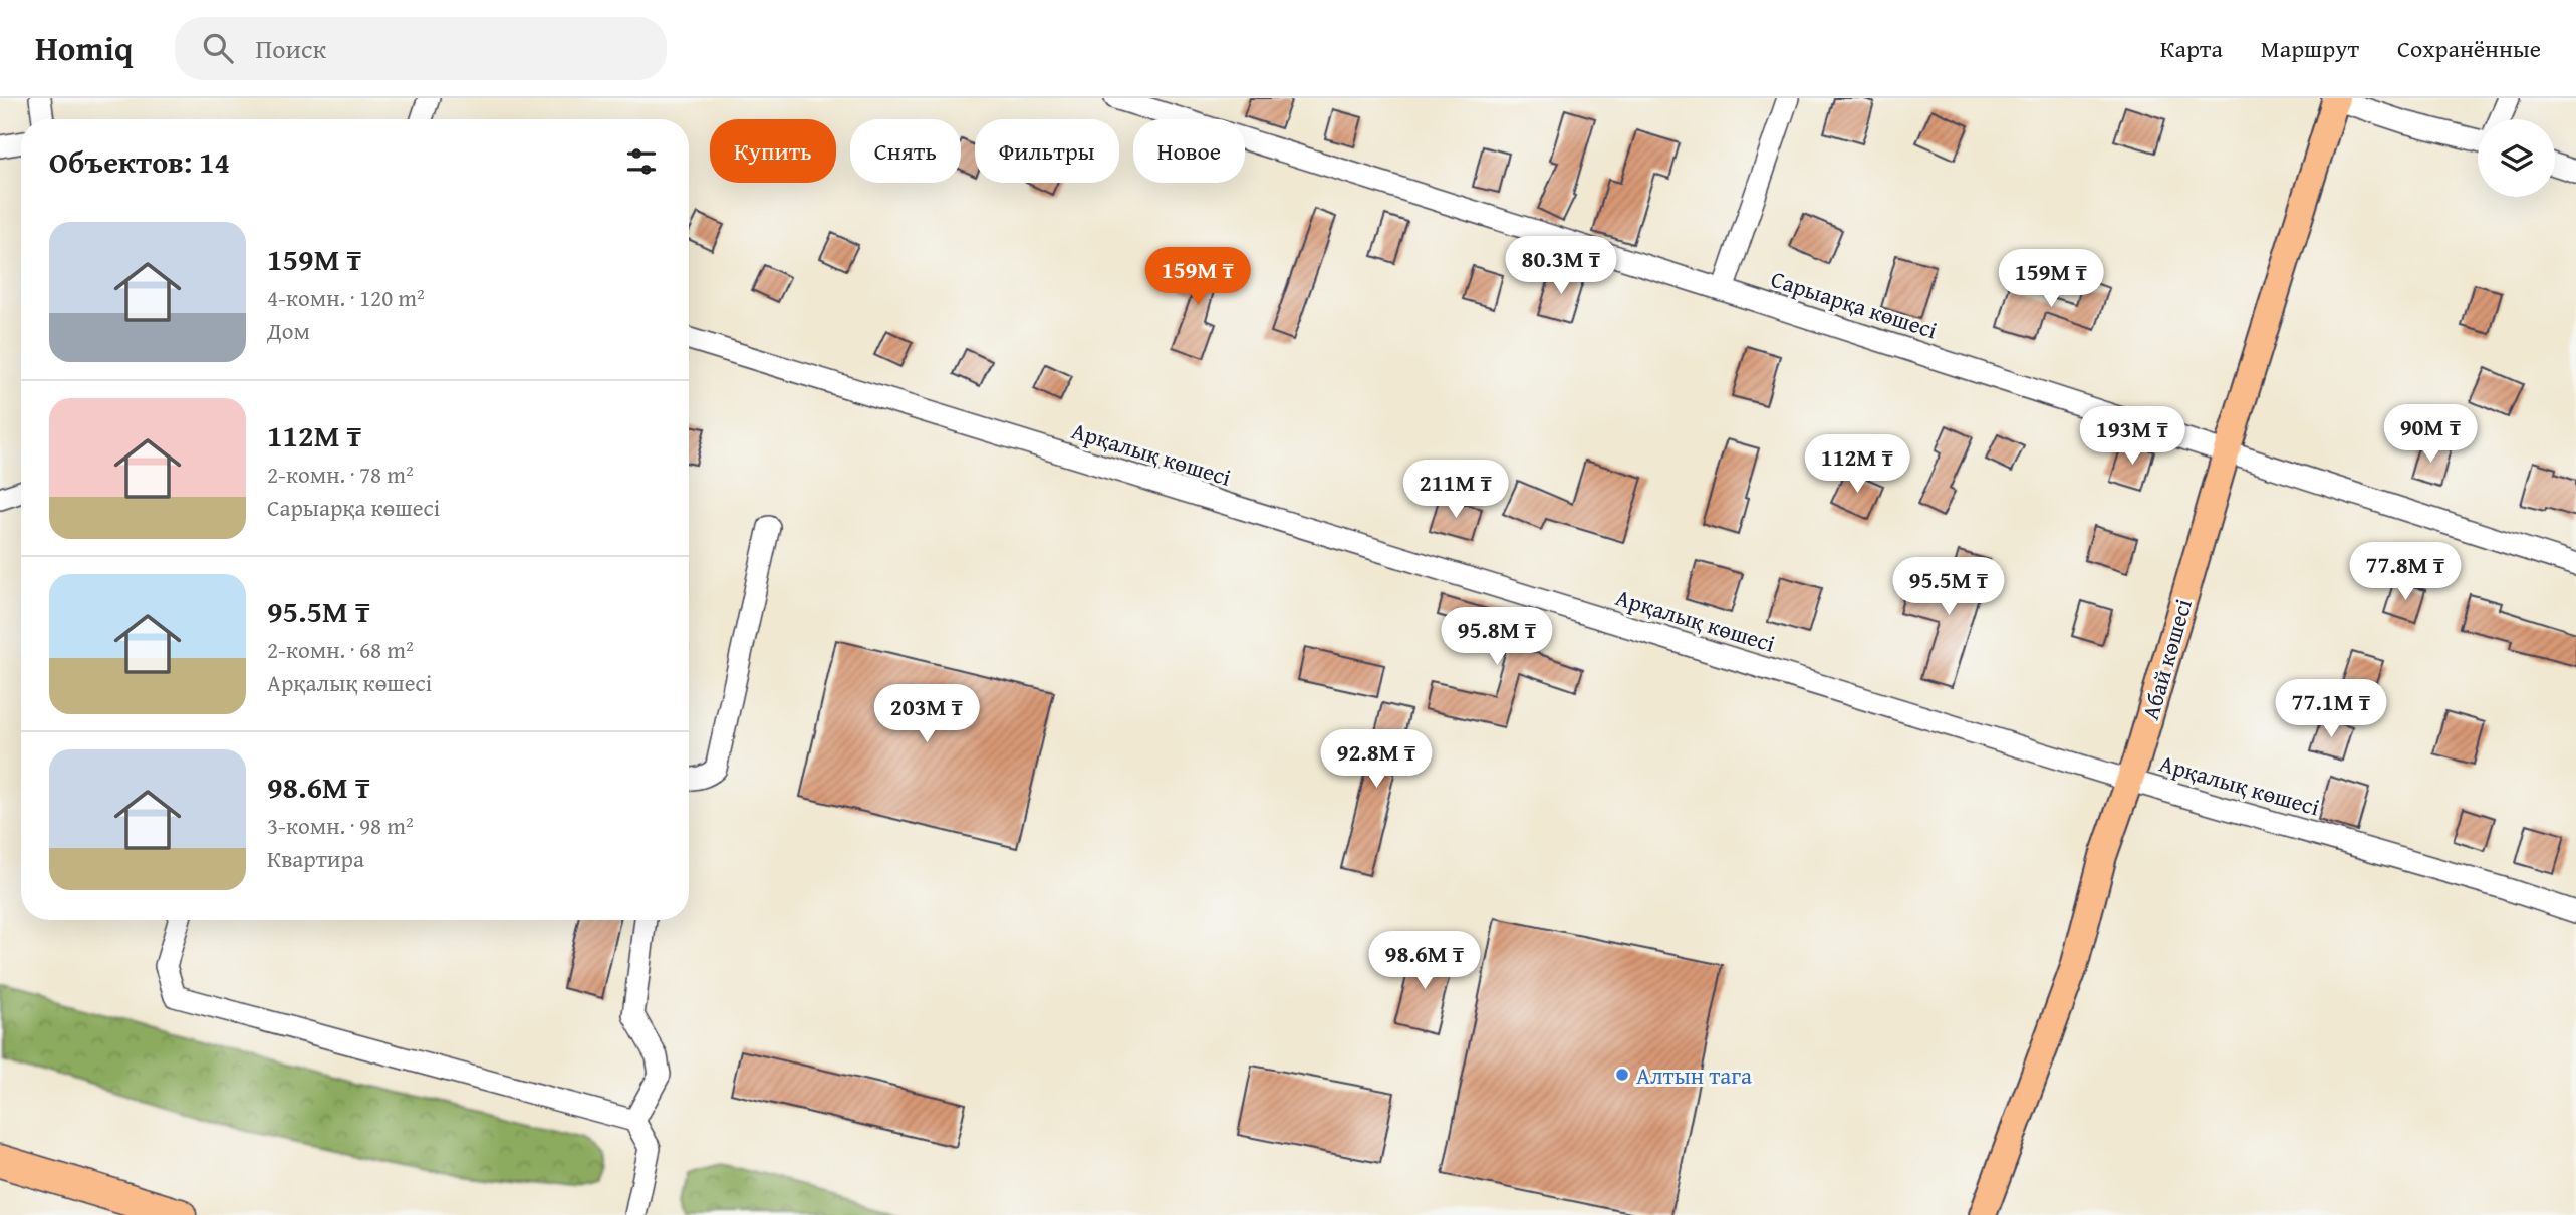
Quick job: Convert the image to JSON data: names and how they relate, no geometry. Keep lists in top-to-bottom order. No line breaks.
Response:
{"streets":{"main road":["Абай көшесі"],"street":["Сарыарқа көшесі","Арқалық көшесі"]},"crossings":[["Сарыарқа көшесі","Абай көшесі"],["Арқалық көшесі","Абай көшесі"]],"places":["Алтын тага"],"page":{"header":"Homiq","search":"Поиск","nav":["Карта","Маршрут","Сохранённые"],"chip":["Купить","Снять","Фильтры","Новое"],"heading":"Объектов: 14","list":[{"name":"159M ₸","note":"4-комн. · 120 m² · Дом"},{"name":"112M ₸","note":"2-комн. · 78 m² · Сарыарқа көшесі"},{"name":"95.5M ₸","note":"2-комн. · 68 m² · Арқалық көшесі"},{"name":"98.6M ₸","note":"3-комн. · 98 m² · Квартира"}],"price":["80.3M ₸","159M ₸","159M ₸","90M ₸","193M ₸","112M ₸","211M ₸","77.8M ₸","95.5M ₸","95.8M ₸","77.1M ₸","203M ₸","92.8M ₸","98.6M ₸"]}}
